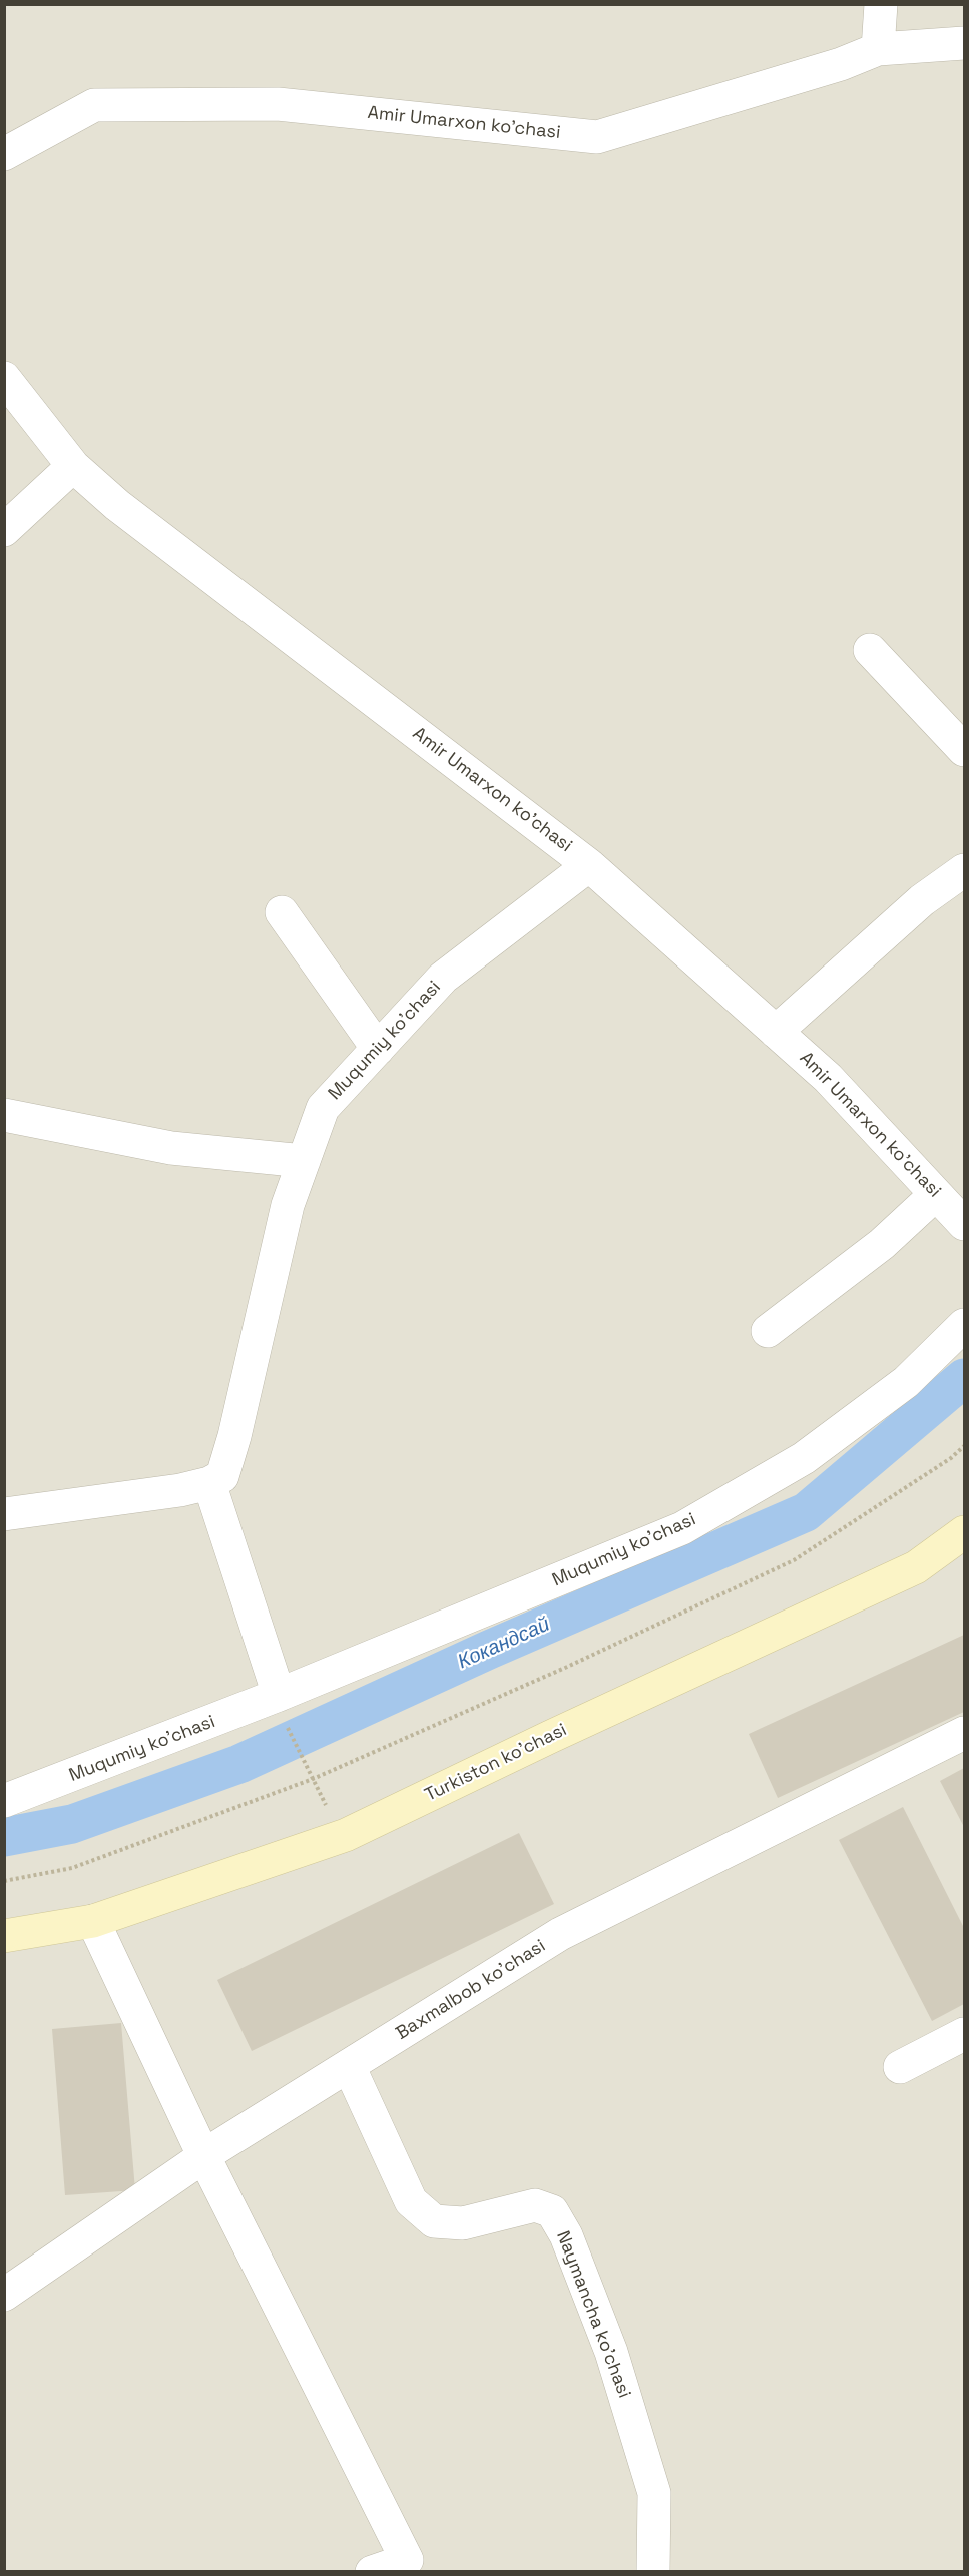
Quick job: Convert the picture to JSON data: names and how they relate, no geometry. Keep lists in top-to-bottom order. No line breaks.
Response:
{"streets":{"main road":["Turkiston ko'chasi"],"street":["Amir Umarxon ko'chasi","Muqumiy ko'chasi","Baxmalbob ko'chasi","Naymancha ko'chasi"]},"crossings":[["Amir Umarxon ko'chasi","Muqumiy ko'chasi"],["Baxmalbob ko'chasi","Naymancha ko'chasi"]],"water":["Кокандсай"]}
